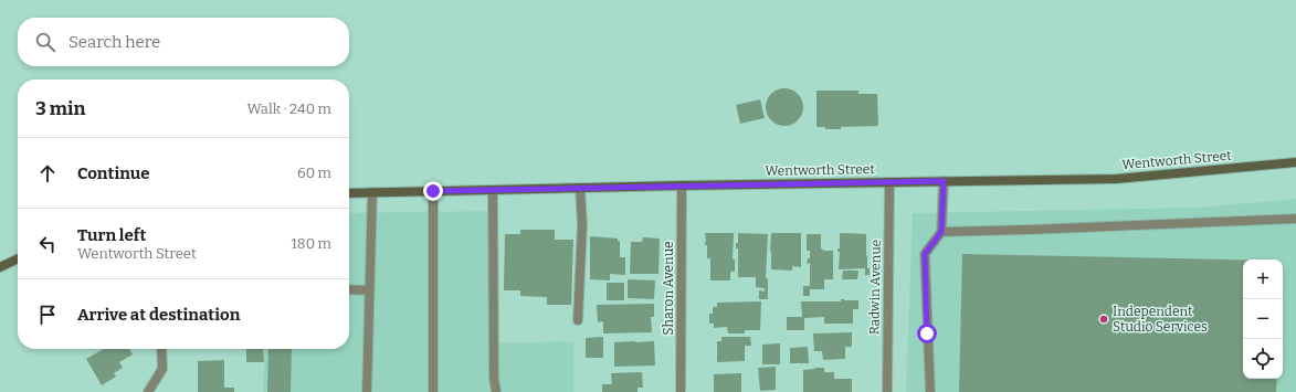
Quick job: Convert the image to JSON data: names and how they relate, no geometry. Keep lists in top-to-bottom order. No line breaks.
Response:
{"streets":{"main road":["Wentworth Street"],"street":["Radwin Avenue","Sharon Avenue"]},"crossings":[["Wentworth Street","Radwin Avenue"],["Wentworth Street","Sharon Avenue"]],"places":["Independent Studio Services"],"page":{"search":"Search here","heading":["3 min","Walk · 240 m"],"list":[["Continue","60 m"],["Turn left","Wentworth Street","180 m"],"Arrive at destination"],"map_buttons":["+","−"]}}
